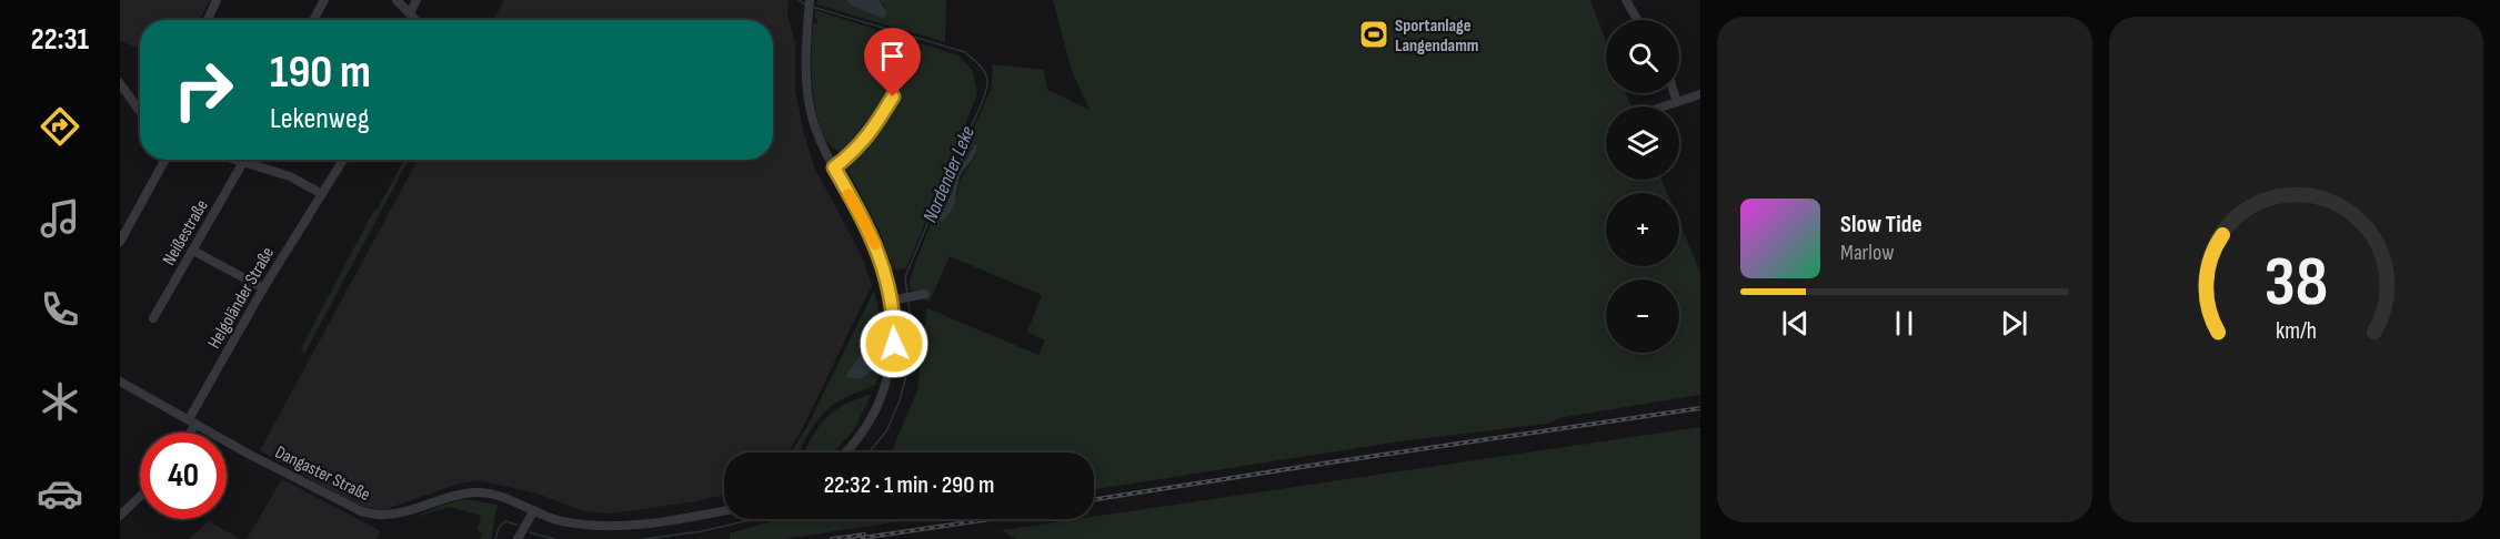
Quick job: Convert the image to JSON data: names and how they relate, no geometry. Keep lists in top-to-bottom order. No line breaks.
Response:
{"streets":{"street":["Neißestraße","Helgoländer Straße","Dangaster Straße"]},"crossings":[["Helgoländer Straße","Dangaster Straße"]],"water":["Nordender Leke"],"places":{"sports":["Sportanlage Langendamm"]},"page":{"tabs":"22:31","map_buttons":["+","−"],"turn":["190 m","Lekenweg"],"song":["Slow Tide","Marlow"],"limit":"40","trip":"22:32 · 1 min · 290 m","gauge":["38","km/h"]}}
